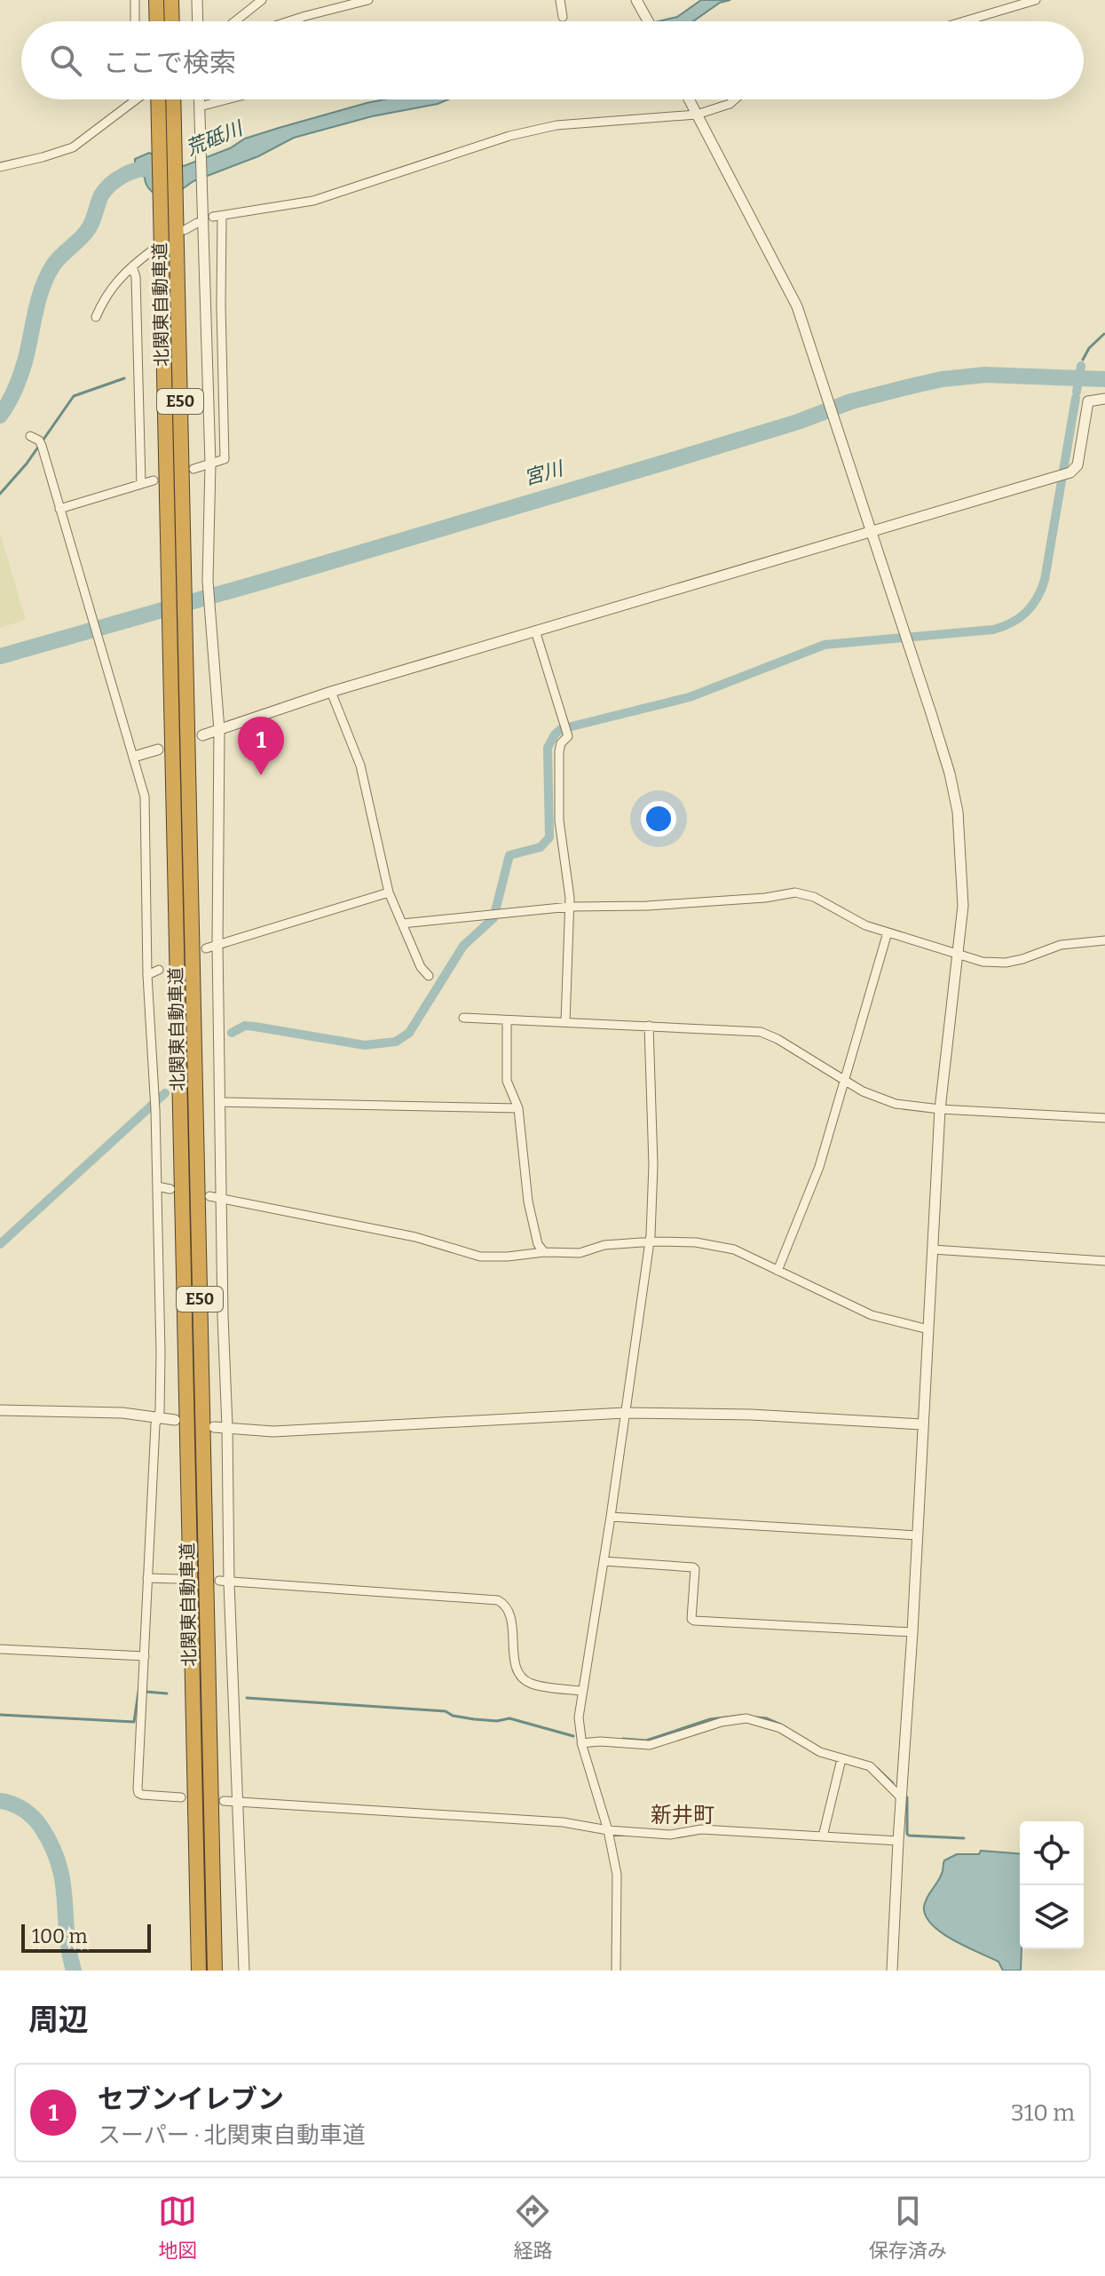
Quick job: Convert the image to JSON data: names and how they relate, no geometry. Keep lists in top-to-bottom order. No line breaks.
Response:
{"streets":{"highway":["北関東自動車道","E50"]},"districts":["新井町"],"water":["荒砥川","宮川"],"scale_bar":"100 m","page":{"search":"ここで検索","pins":"1","scale":"100 m","heading":"周辺","list":[{"mark":"1","name":"セブンイレブン","note":"スーパー · 北関東自動車道","value":"310 m"}],"nav":["地図","経路","保存済み"]}}
